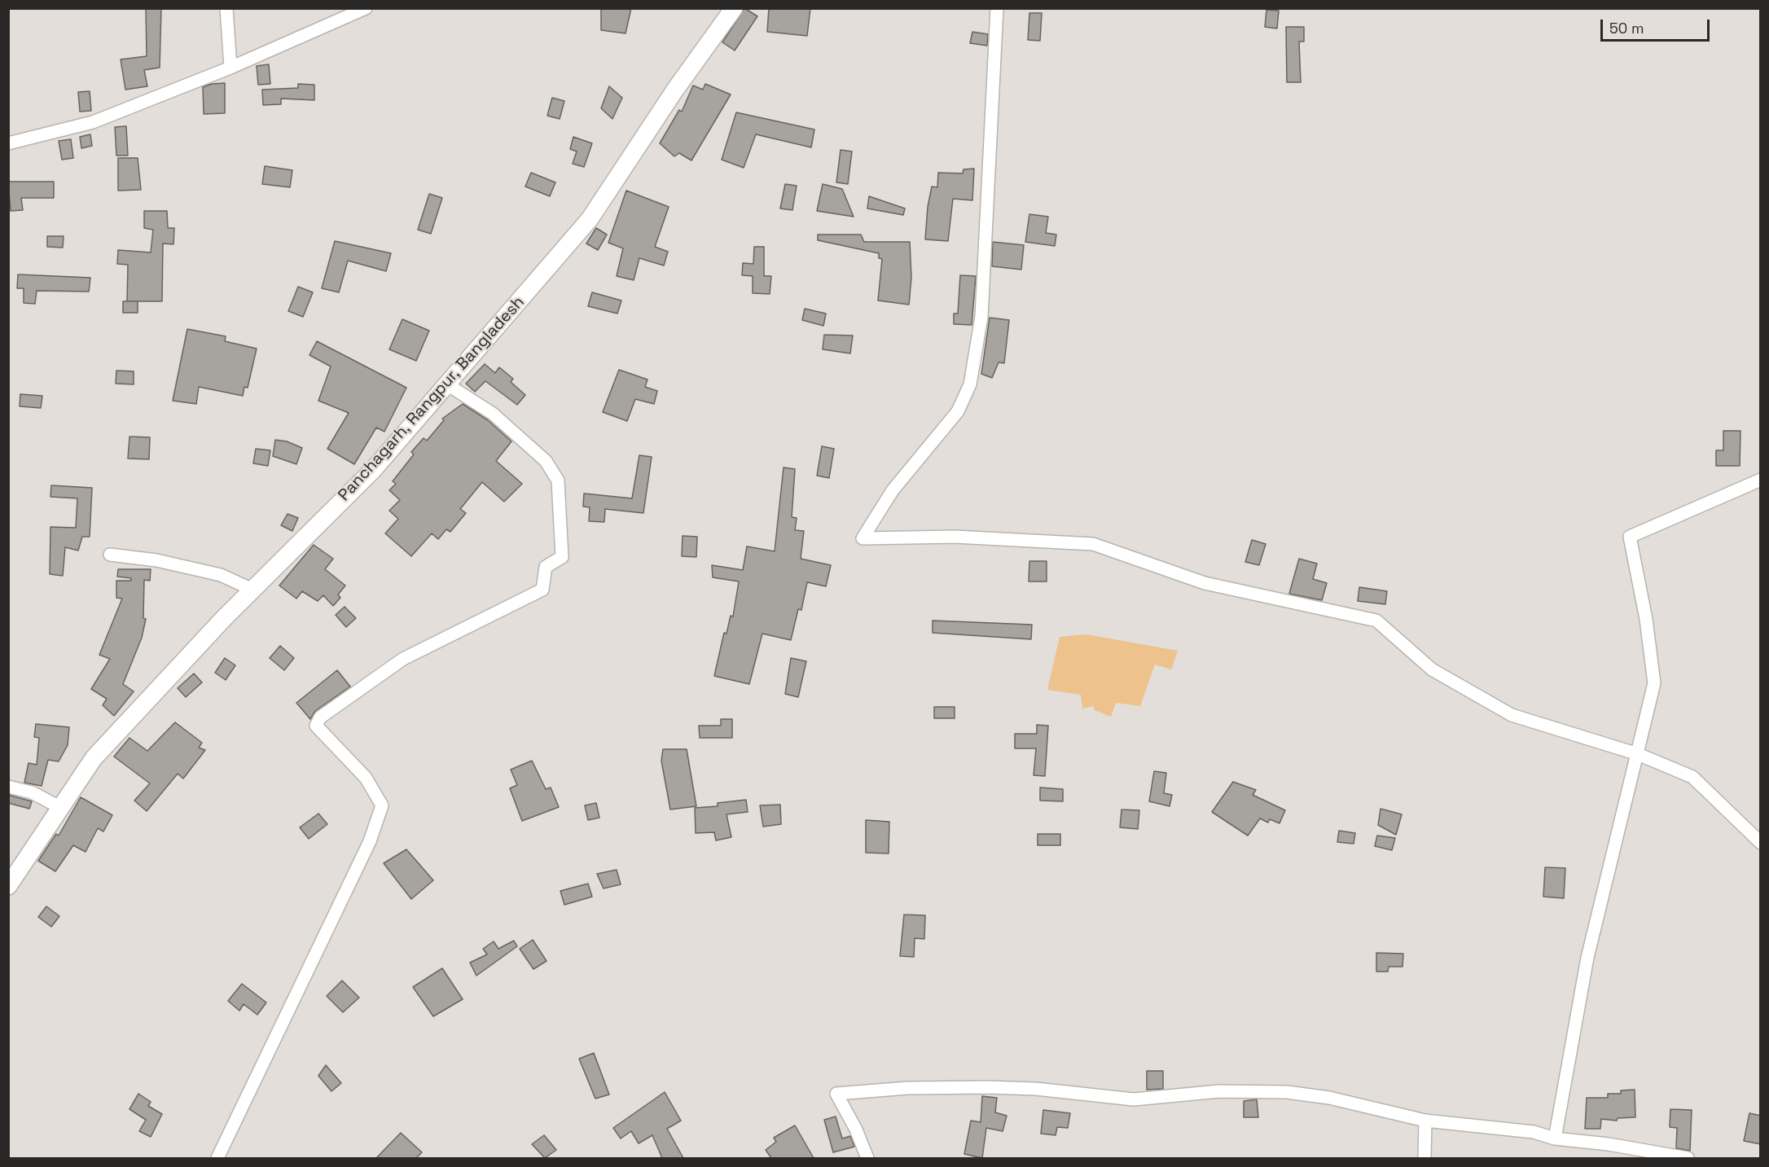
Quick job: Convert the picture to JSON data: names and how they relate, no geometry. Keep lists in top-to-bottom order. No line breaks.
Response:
{"streets":{"street":["Panchagarh, Rangpur, Bangladesh"]},"scale_bar":"50 m"}
